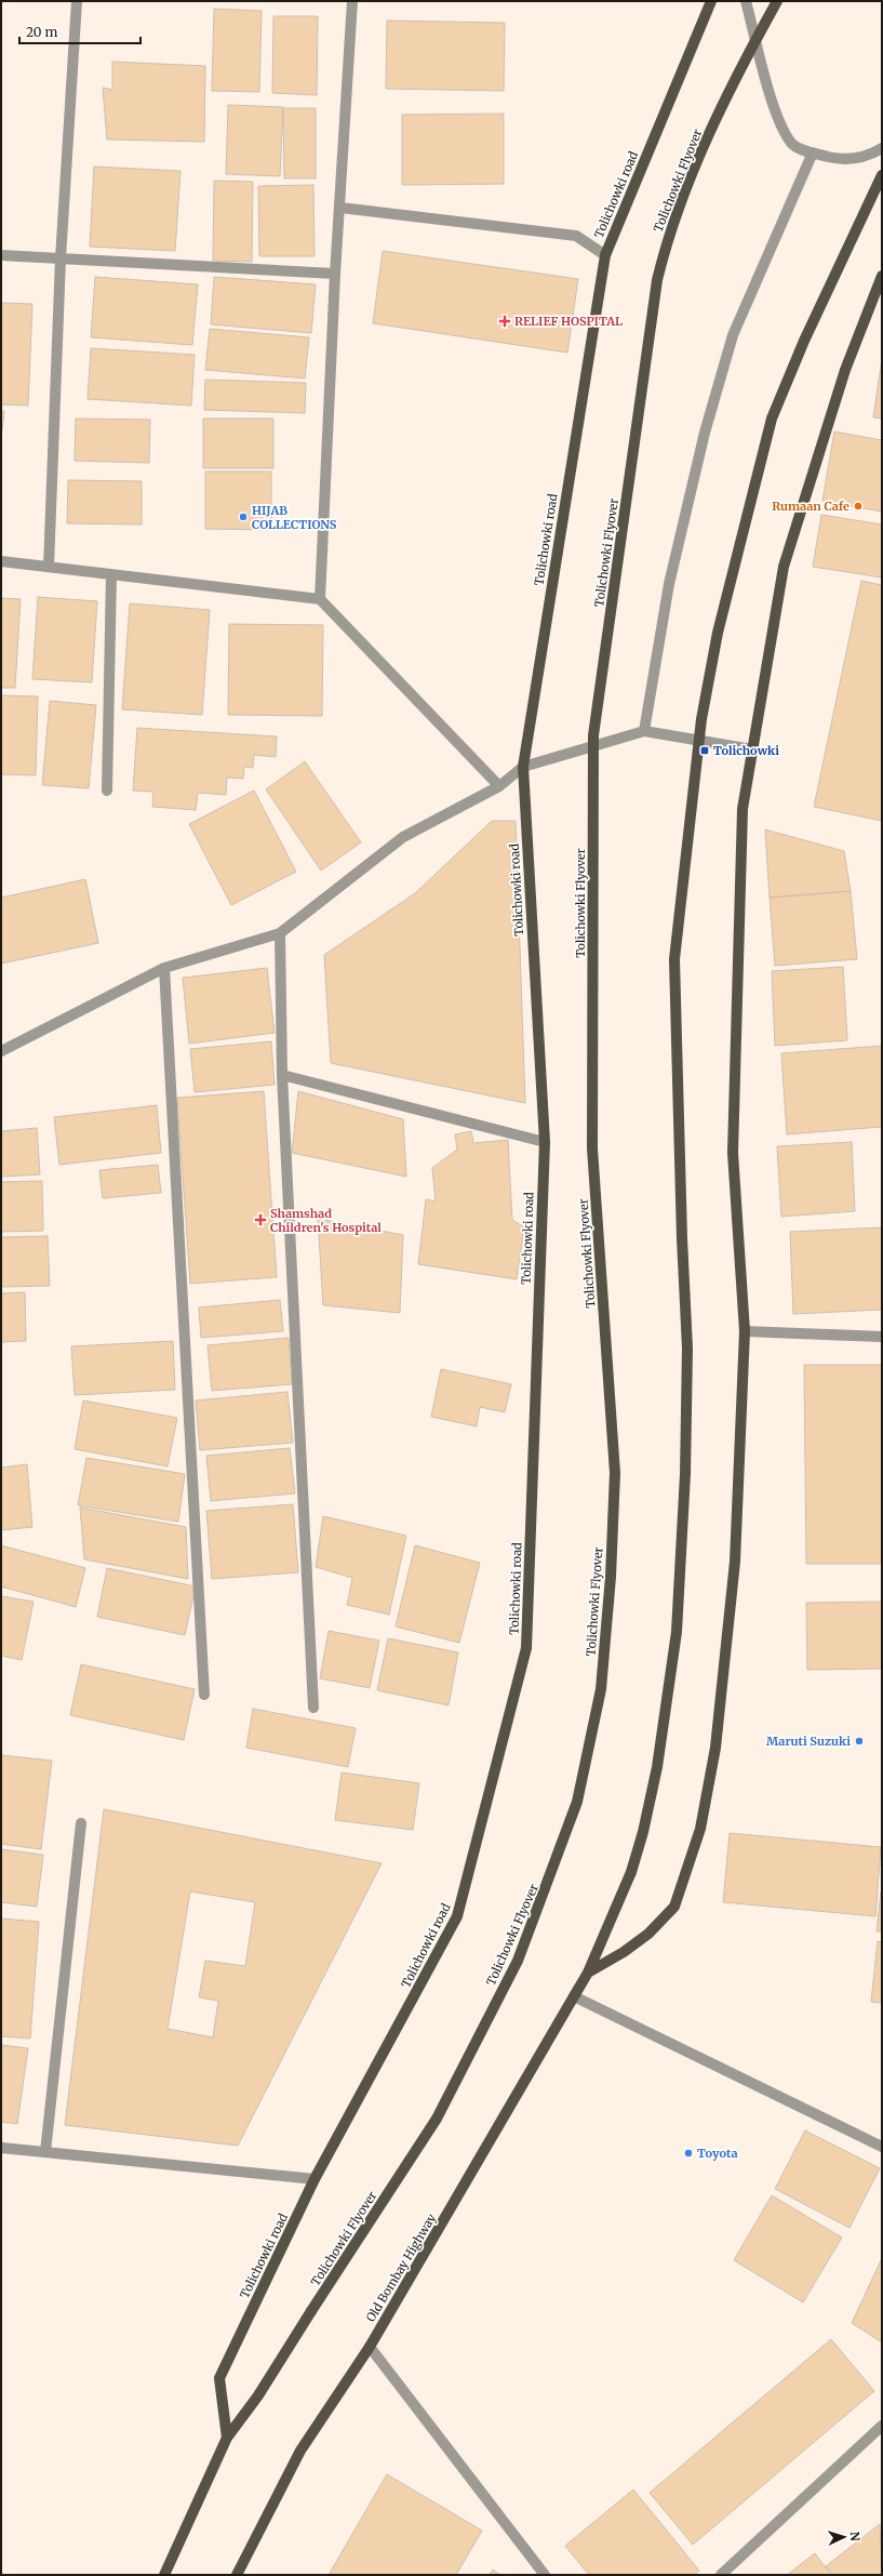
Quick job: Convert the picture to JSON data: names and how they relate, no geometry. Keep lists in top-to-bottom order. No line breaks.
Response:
{"streets":{"main road":["Tolichowki Flyover","Tolichowki road","Old Bombay Highway"]},"crossings":[["Tolichowki Flyover","Tolichowki road"]],"places":{"health":["RELIEF HOSPITAL","Shamshad Children's Hospital"],"other":["Rumaan Cafe","HIJAB COLLECTIONS","Maruti Suzuki","Toyota"],"transit":["Tolichowki"]},"scale_bar":"20 m","north":"right"}
